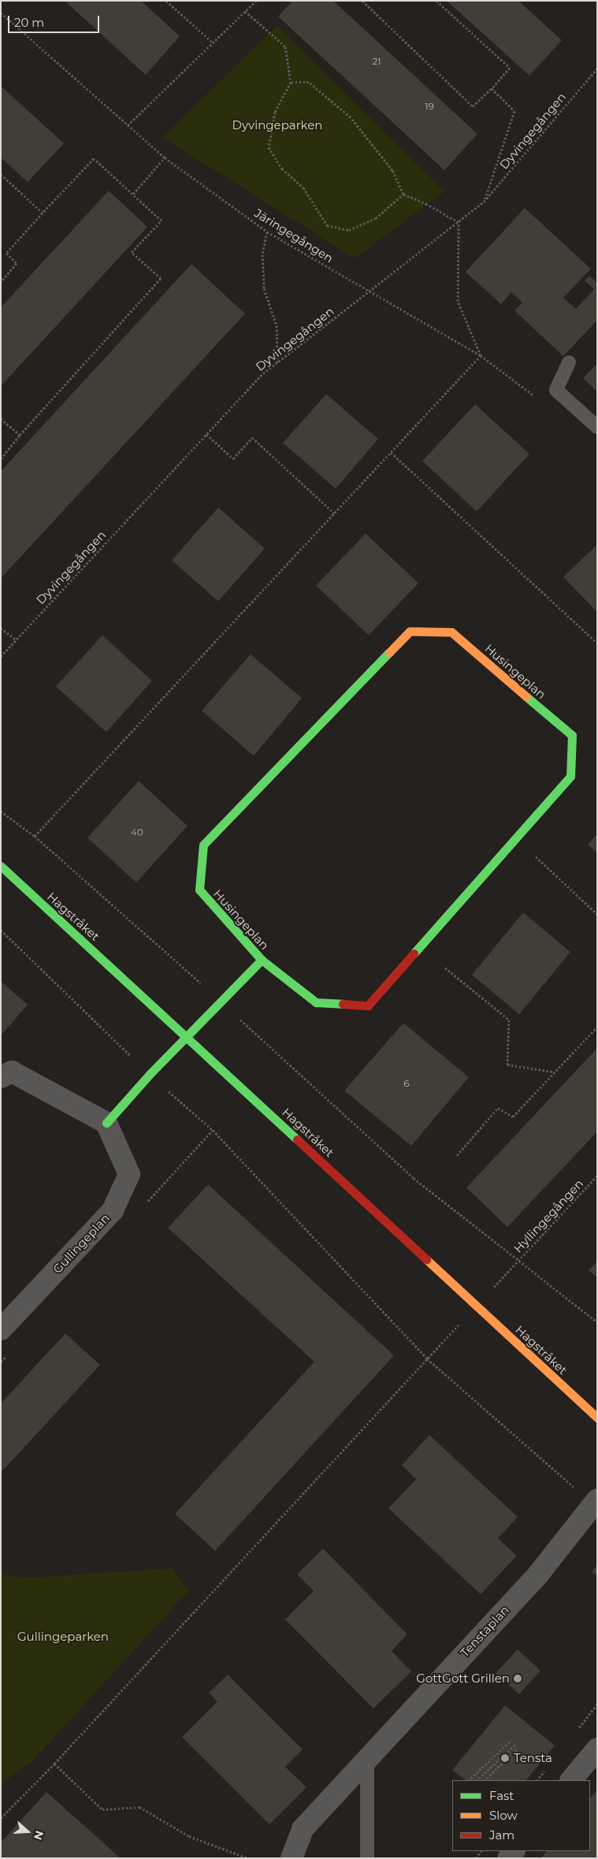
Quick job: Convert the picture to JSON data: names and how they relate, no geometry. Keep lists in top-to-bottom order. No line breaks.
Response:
{"streets":{"street":["Husingeplan","Hagstråket","Gullingeplan","Tenstaplan"],"path":["Dyvingegången","Järingegången","Hyllingegången"]},"crossings":[["Dyvingegången","Järingegången"],["Husingeplan","Hagstråket"]],"parks":["Dyvingeparken","Gullingeparken"],"places":["GottGott Grillen","Tensta"],"house_numbers":["21","19","40","6"],"legend":["Fast","Slow","Jam"],"scale_bar":"20 m","north":"right"}
